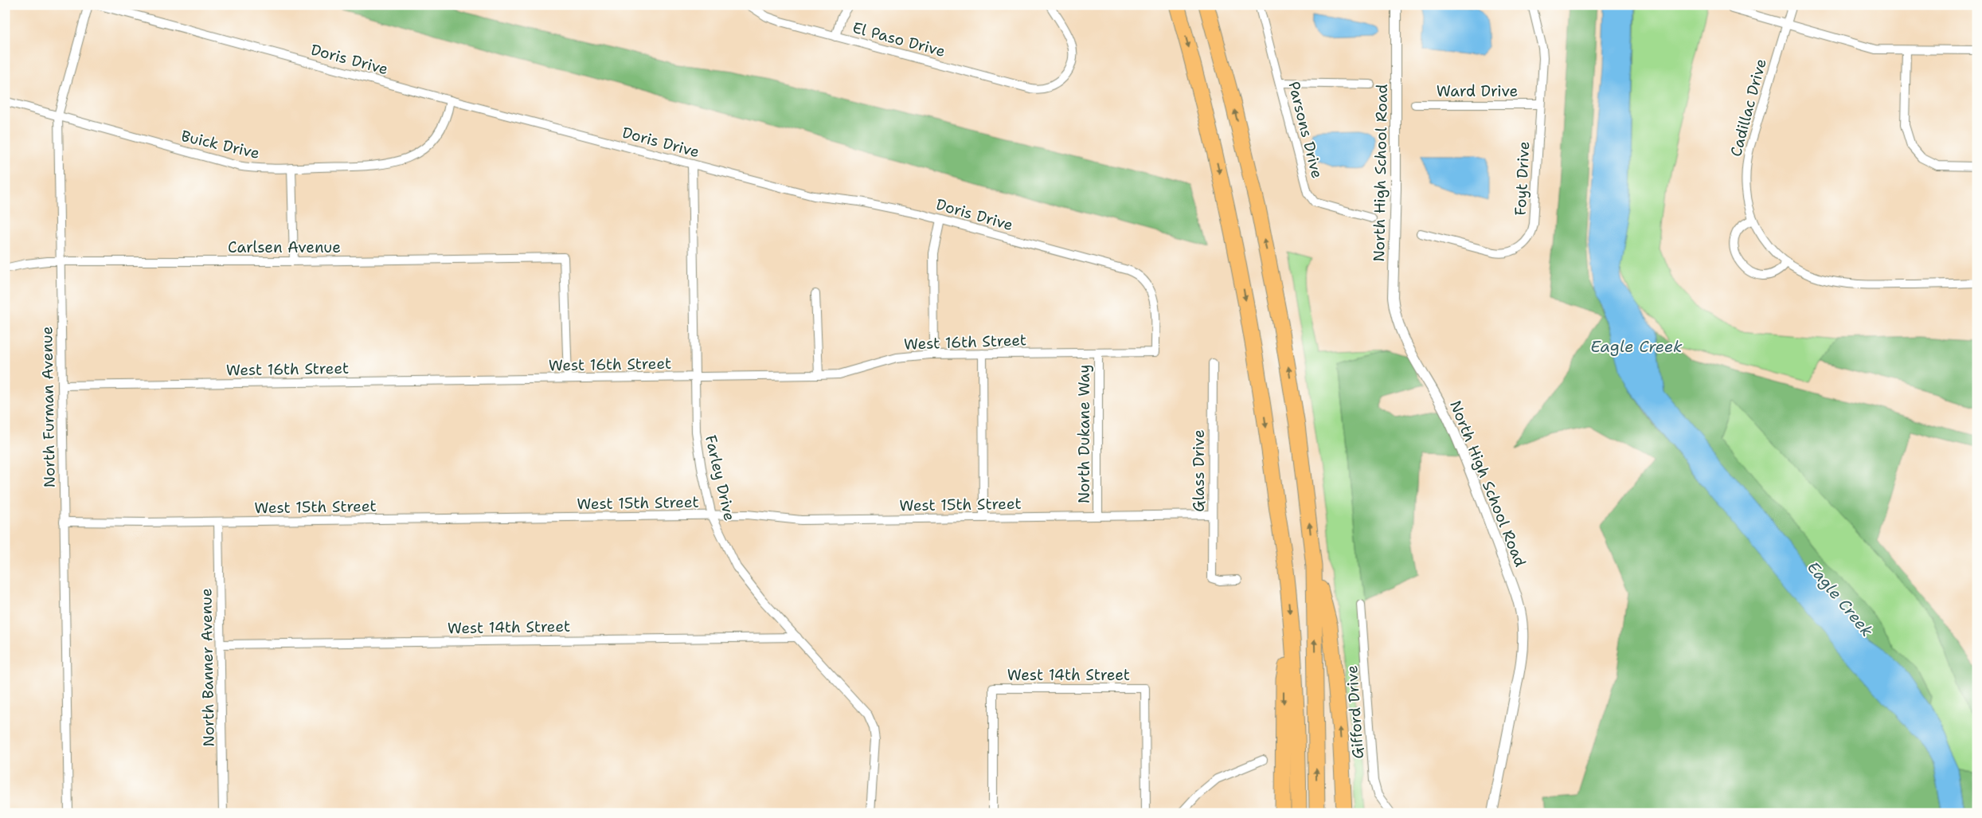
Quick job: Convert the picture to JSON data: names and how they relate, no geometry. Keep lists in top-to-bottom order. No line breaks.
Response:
{"streets":{"street":["El Paso Drive","Doris Drive","Ward Drive","Cadillac Drive","Parsons Drive","Buick Drive","North High School Road","Foyt Drive","Carlsen Avenue","West 16th Street","North Furman Avenue","North Dukane Way","Glass Drive","Farley Drive","West 15th Street","West 14th Street","North Banner Avenue","Gifford Drive"]},"crossings":[["Doris Drive","Buick Drive"],["Doris Drive","West 16th Street"],["Doris Drive","Farley Drive"],["Ward Drive","Foyt Drive"],["Buick Drive","North Furman Avenue"],["Carlsen Avenue","West 16th Street"],["Carlsen Avenue","North Furman Avenue"],["West 16th Street","North Furman Avenue"],["West 16th Street","North Dukane Way"],["West 16th Street","Farley Drive"],["North Furman Avenue","West 15th Street"],["North Dukane Way","West 15th Street"],["Glass Drive","West 15th Street"],["Farley Drive","West 15th Street"],["Farley Drive","West 14th Street"],["West 15th Street","North Banner Avenue"],["West 14th Street","North Banner Avenue"]],"water":["Eagle Creek"]}
